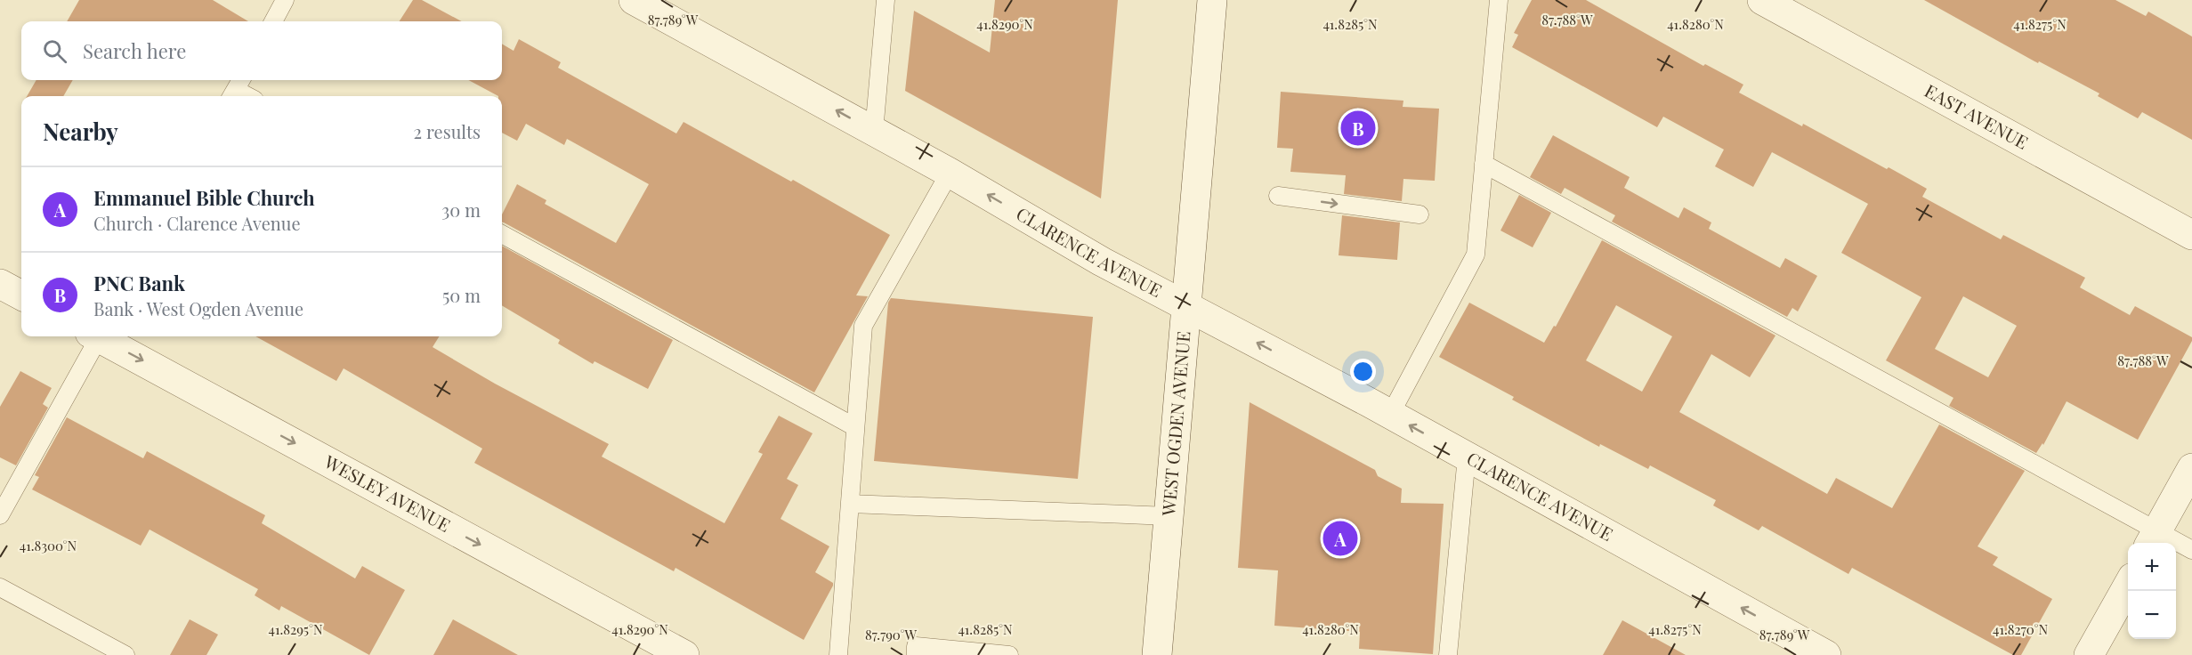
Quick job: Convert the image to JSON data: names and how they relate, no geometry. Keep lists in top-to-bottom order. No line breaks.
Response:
{"streets":{"street":["EAST AVENUE","CLARENCE AVENUE","WEST OGDEN AVENUE","WESLEY AVENUE"]},"crossings":[["CLARENCE AVENUE","WEST OGDEN AVENUE"]],"one_way":["CLARENCE AVENUE","WESLEY AVENUE"],"page":{"search":"Search here","heading":["Nearby","2 results"],"pins":["B","A"],"list":[{"mark":"A","name":"Emmanuel Bible Church","note":"Church · Clarence Avenue","value":"30 m"},{"mark":"B","name":"PNC Bank","note":"Bank · West Ogden Avenue","value":"50 m"}],"map_buttons":["+","−"]},"coordinates":["87.788°W","87.789°W","41.8290°N","41.8285°N","41.8280°N","41.8275°N","41.8300°N","41.8295°N","41.8270°N","87.790°W"]}
